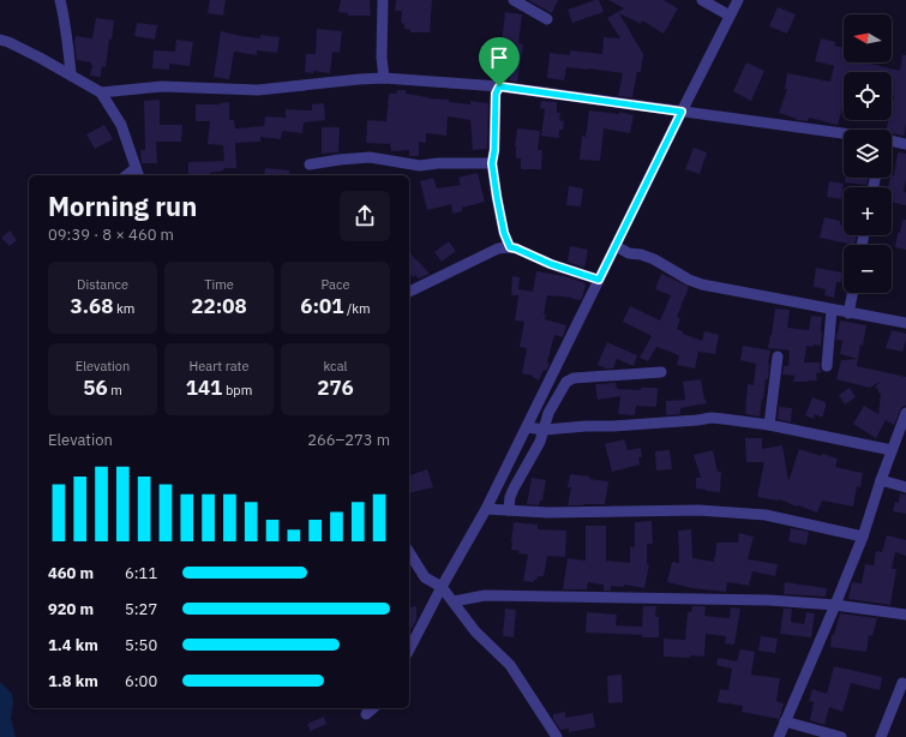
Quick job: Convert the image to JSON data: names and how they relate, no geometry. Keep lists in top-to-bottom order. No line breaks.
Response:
{"north":"left","page":{"map_buttons":["+","−"],"heading":["Morning run","09:39 · 8 × 460 m"],"stats":[["Distance","3.68 km"],["Time","22:08"],["Pace","6:01 /km"],["Elevation","56 m"],["Heart rate","141 bpm"],["kcal","276"]],"chart":["Elevation","266–273 m"],"list":[{"name":"460 m","note":"6:11"},{"name":"920 m","note":"5:27"},{"name":"1.4 km","note":"5:50"},{"name":"1.8 km","note":"6:00"}]}}
